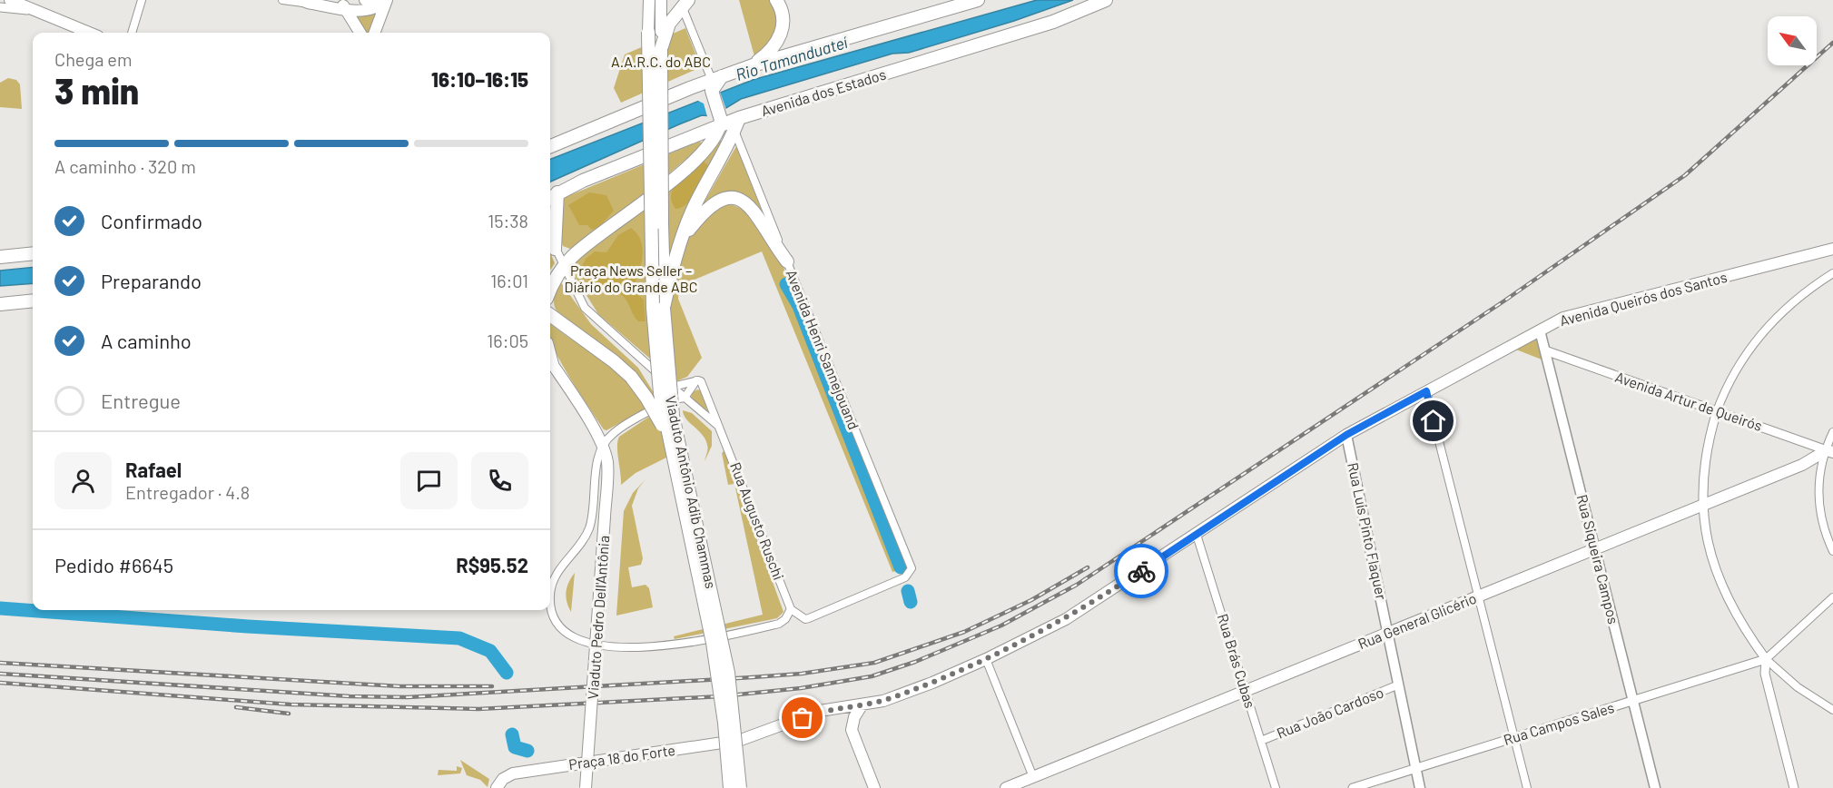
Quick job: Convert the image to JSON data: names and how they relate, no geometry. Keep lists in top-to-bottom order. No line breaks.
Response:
{"streets":{"highway":["Avenida dos Estados","Viaduto Antônio Adib Chammas"],"main road":["Avenida Queirós dos Santos","Rua Luís Pinto Flaquer","Rua Siqueira Campos","Viaduto Pedro Dell'Antônia","Rua General Glicério","Praça 18 do Forte"],"street":["Avenida Henri Sannejouand","Avenida Artur de Queirós","Rua Augusto Ruschi","Rua Brás Cubas","Rua João Cardoso","Rua Campos Sales"]},"crossings":[["Avenida dos Estados","Avenida Henri Sannejouand"],["Avenida Queirós dos Santos","Rua Luís Pinto Flaquer"],["Avenida Queirós dos Santos","Rua Siqueira Campos"],["Avenida Queirós dos Santos","Rua Brás Cubas"],["Avenida Queirós dos Santos","Praça 18 do Forte"],["Avenida Henri Sannejouand","Rua Augusto Ruschi"],["Avenida Artur de Queirós","Rua Siqueira Campos"],["Avenida Artur de Queirós","Rua General Glicério"],["Rua Luís Pinto Flaquer","Rua General Glicério"],["Rua Luís Pinto Flaquer","Rua João Cardoso"],["Rua Luís Pinto Flaquer","Rua Campos Sales"],["Rua Siqueira Campos","Rua General Glicério"],["Rua Siqueira Campos","Rua Campos Sales"],["Rua General Glicério","Rua Brás Cubas"],["Rua Brás Cubas","Rua João Cardoso"]],"water":["Rio Tamanduateí"],"parks":["A.A.R.C. do ABC","Praça News Seller – Diário do Grande ABC"],"north":"top left","page":{"heading":["3 min","Chega em","16:10–16:15"],"panel":["Rafael","Entregador · 4.8","Pedido #6645","R$95.52"],"bar":"A caminho · 320 m","list":[["Confirmado","15:38"],["Preparando","16:01"],["A caminho","16:05"],"Entregue"]}}
